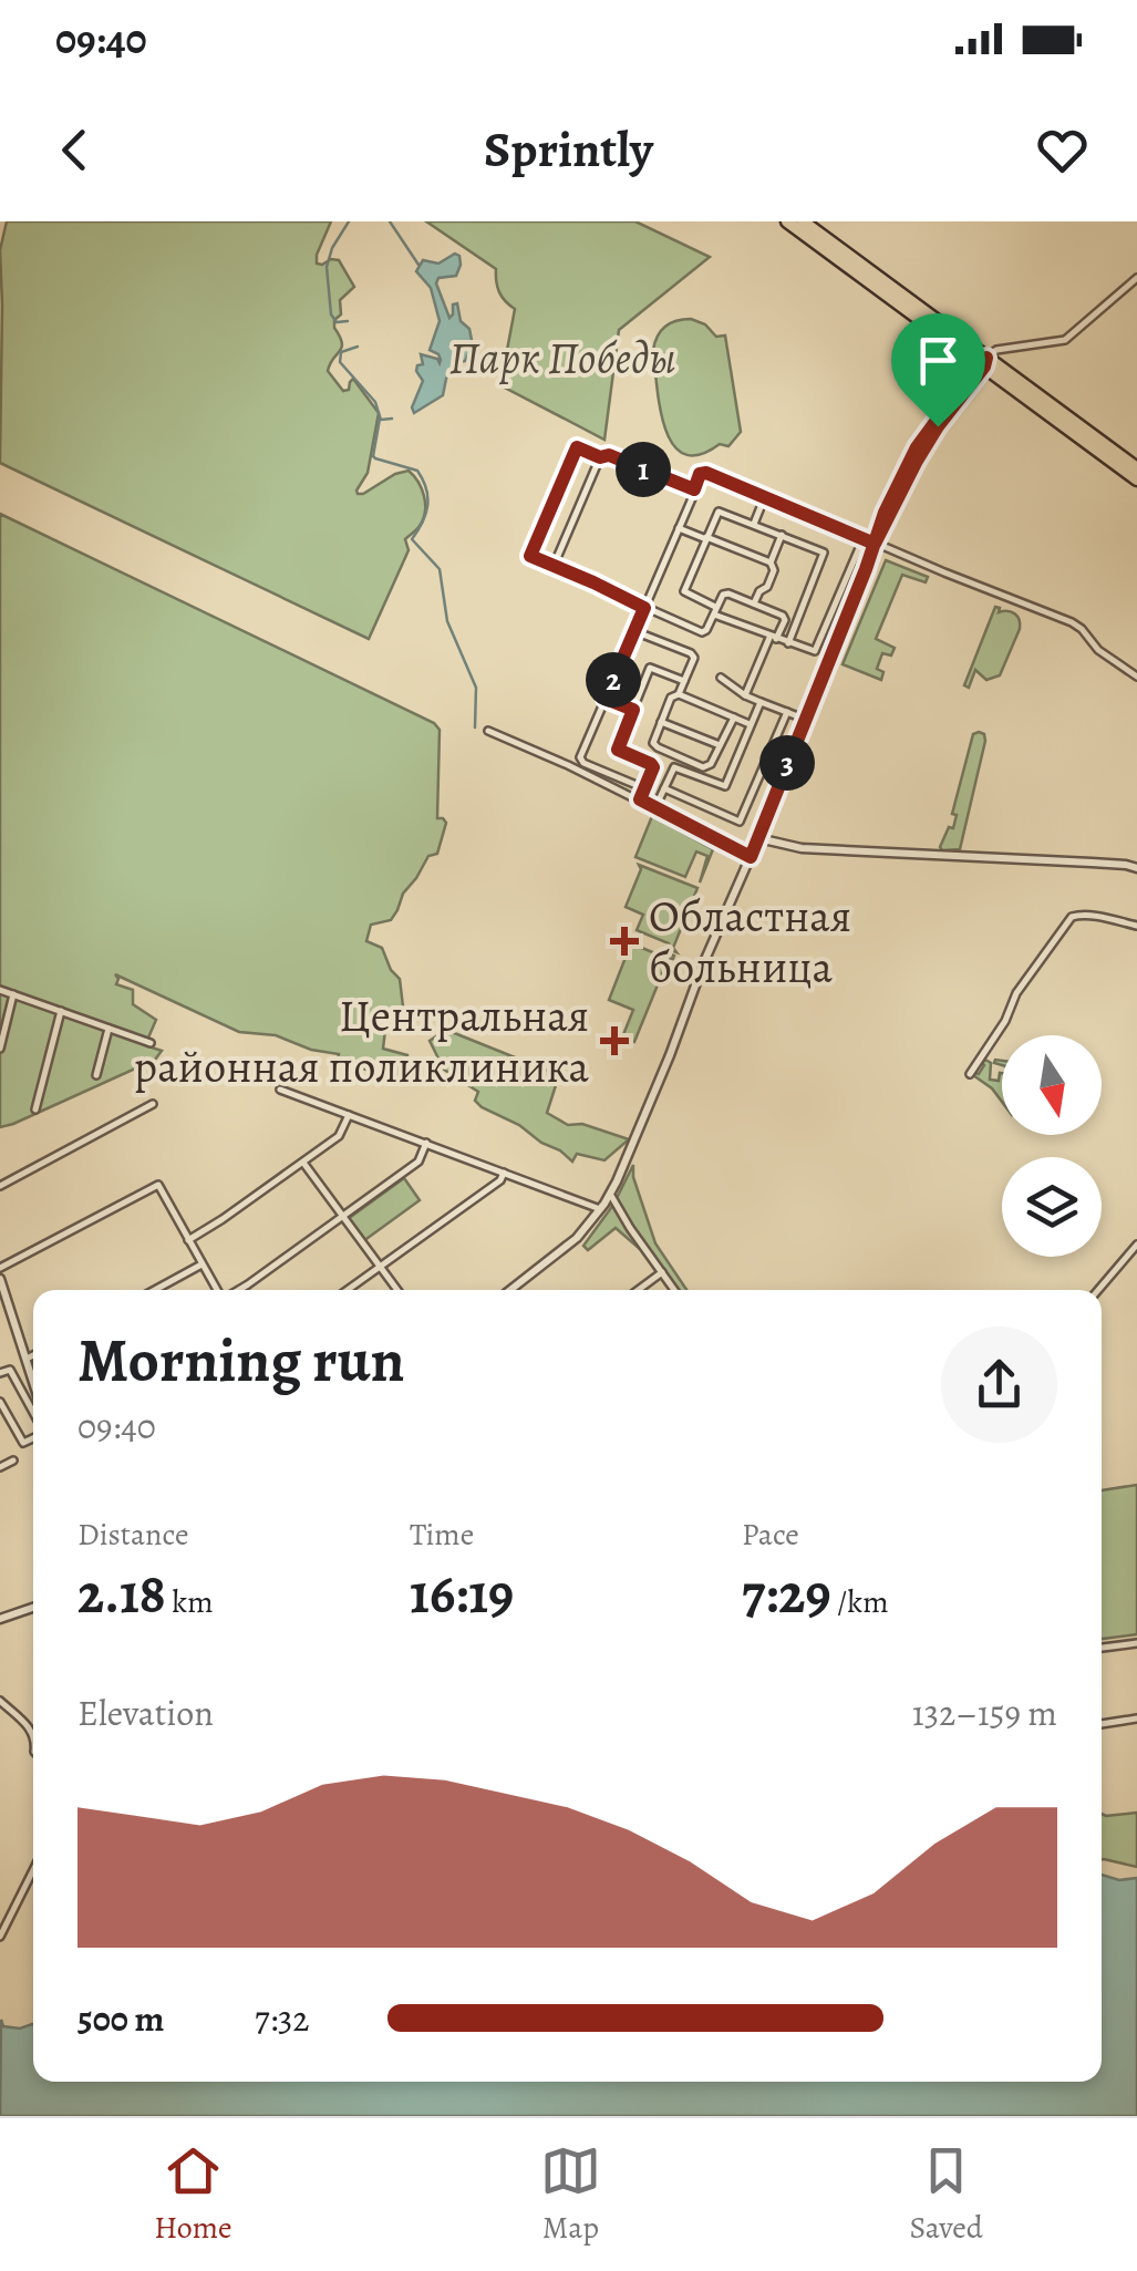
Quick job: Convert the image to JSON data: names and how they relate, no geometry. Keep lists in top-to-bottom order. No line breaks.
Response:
{"parks":["Парк Победы"],"places":{"health":["Областная больница","Центральная районная поликлиника"]},"north":"bottom","page":{"status":"09:40","header":"Sprintly","pins":["1","2","3"],"heading":["Morning run","09:40"],"stats":[["Distance","2.18 km"],["Time","16:19"],["Pace","7:29 /km"]],"chart":["Elevation","132–159 m"],"list":[{"name":"500 m","note":"7:32"}],"tabs":["Home","Map","Saved"]}}
